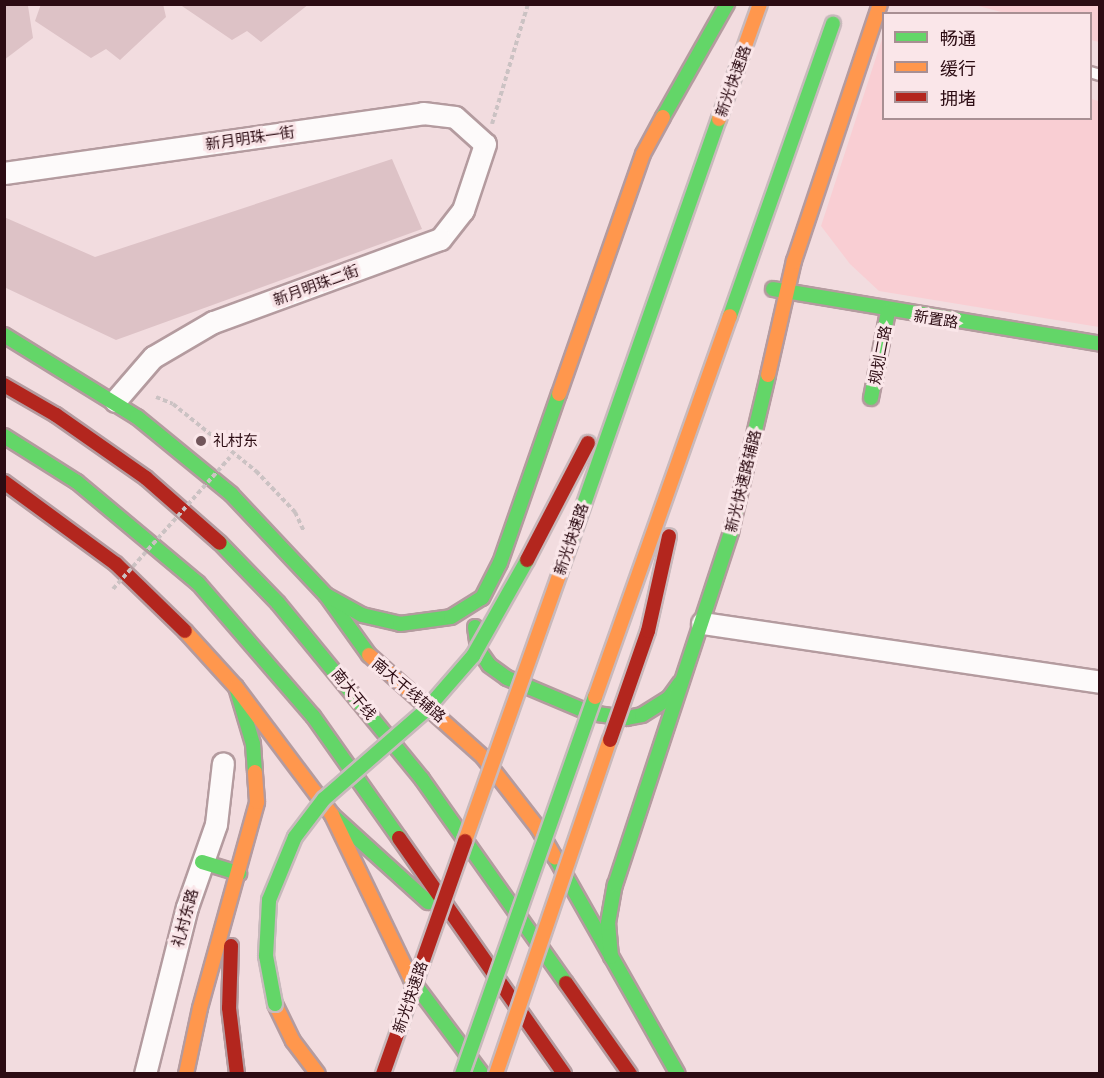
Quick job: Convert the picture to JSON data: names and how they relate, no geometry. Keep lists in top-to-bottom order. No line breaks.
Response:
{"streets":{"main road":["新光快速路","新置路","规划二路","新光快速路辅路","南大干线辅路","南大干线"],"street":["新月明珠一街","新月明珠二街","礼村东路"]},"crossings":[["新月明珠一街","新月明珠二街"],["新月明珠二街","南大干线辅路"],["新置路","规划二路"],["新光快速路辅路","南大干线辅路"]],"places":["礼村东"],"legend":["畅通","缓行","拥堵"]}
